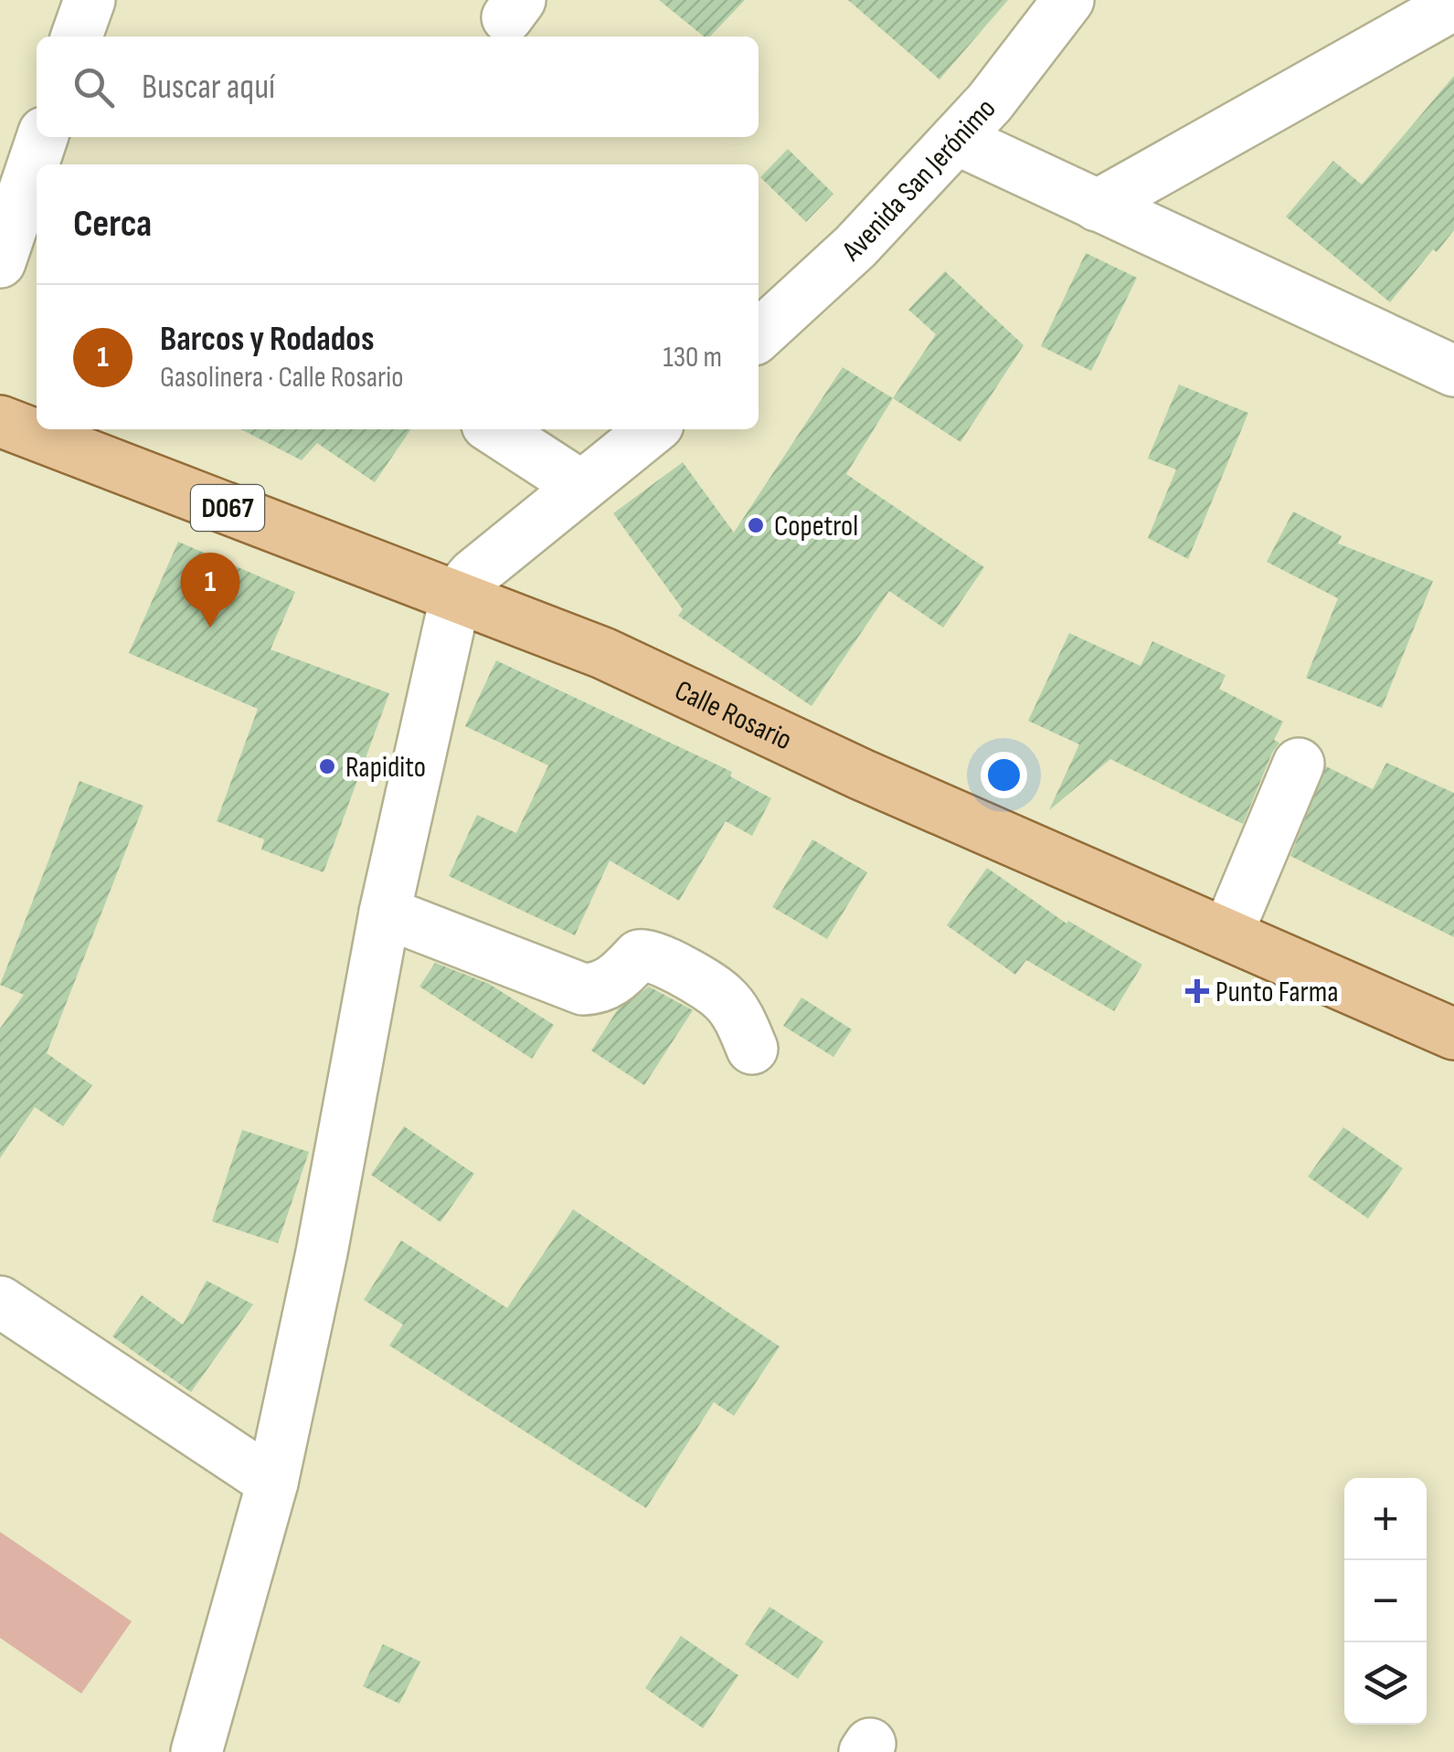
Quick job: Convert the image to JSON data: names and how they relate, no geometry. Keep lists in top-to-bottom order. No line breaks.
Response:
{"streets":{"main road":["D067","Calle Rosario"],"street":["Avenida San Jerónimo"]},"places":{"other":["Copetrol","Rapidito"],"health":["Punto Farma"]},"page":{"search":"Buscar aquí","heading":"Cerca","list":[{"mark":"1","name":"Barcos y Rodados","note":"Gasolinera · Calle Rosario","value":"130 m"}],"pins":"1","map_buttons":["+","−"]}}
